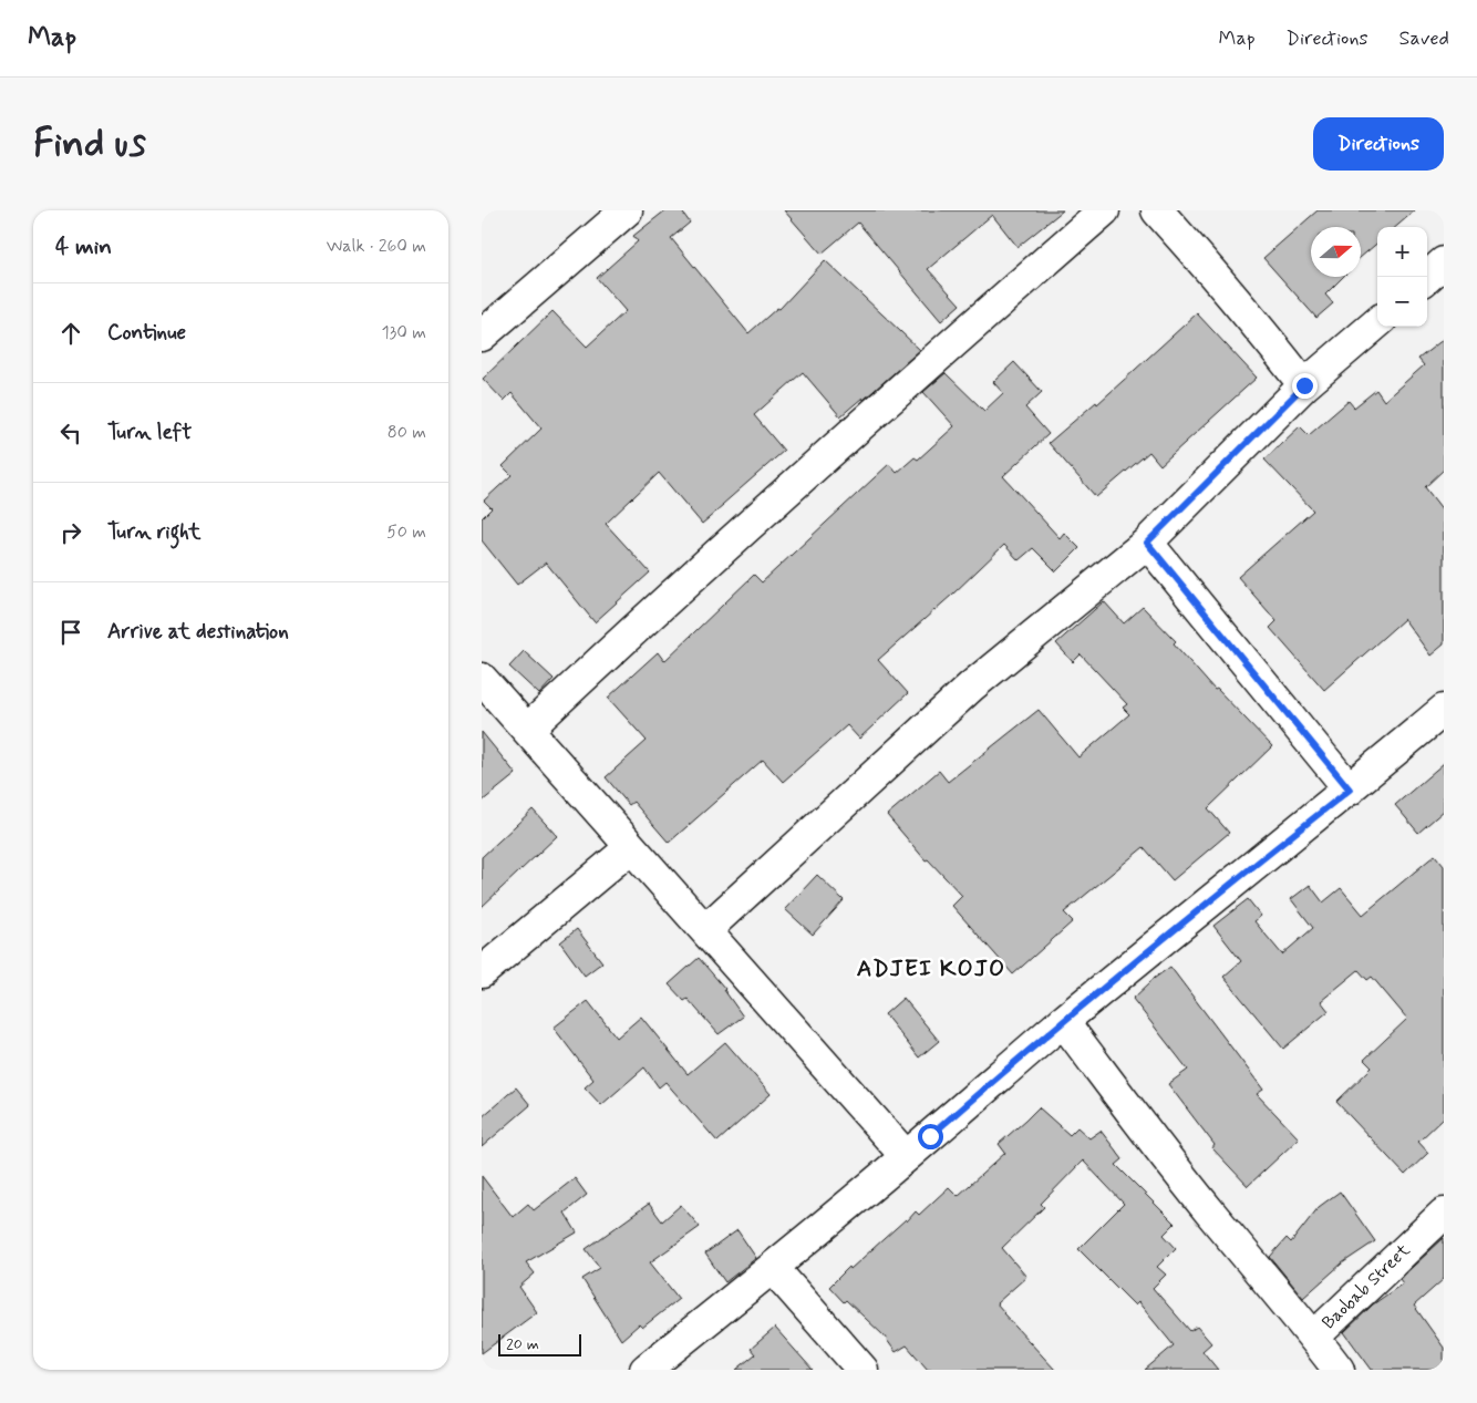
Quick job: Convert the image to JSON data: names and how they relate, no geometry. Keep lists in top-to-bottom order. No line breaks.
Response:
{"streets":{"street":["Baobab Street"]},"districts":["ADJEI KOJO"],"scale_bar":"20 m","north":"right","page":{"header":"Map","nav":["Map","Directions","Saved"],"buttons":"Directions","title":"Find us","heading":["4 min","Walk · 260 m"],"map_buttons":["+","−"],"list":[["Continue","130 m"],["Turn left","80 m"],["Turn right","50 m"],"Arrive at destination"],"scale":"20 m"}}
